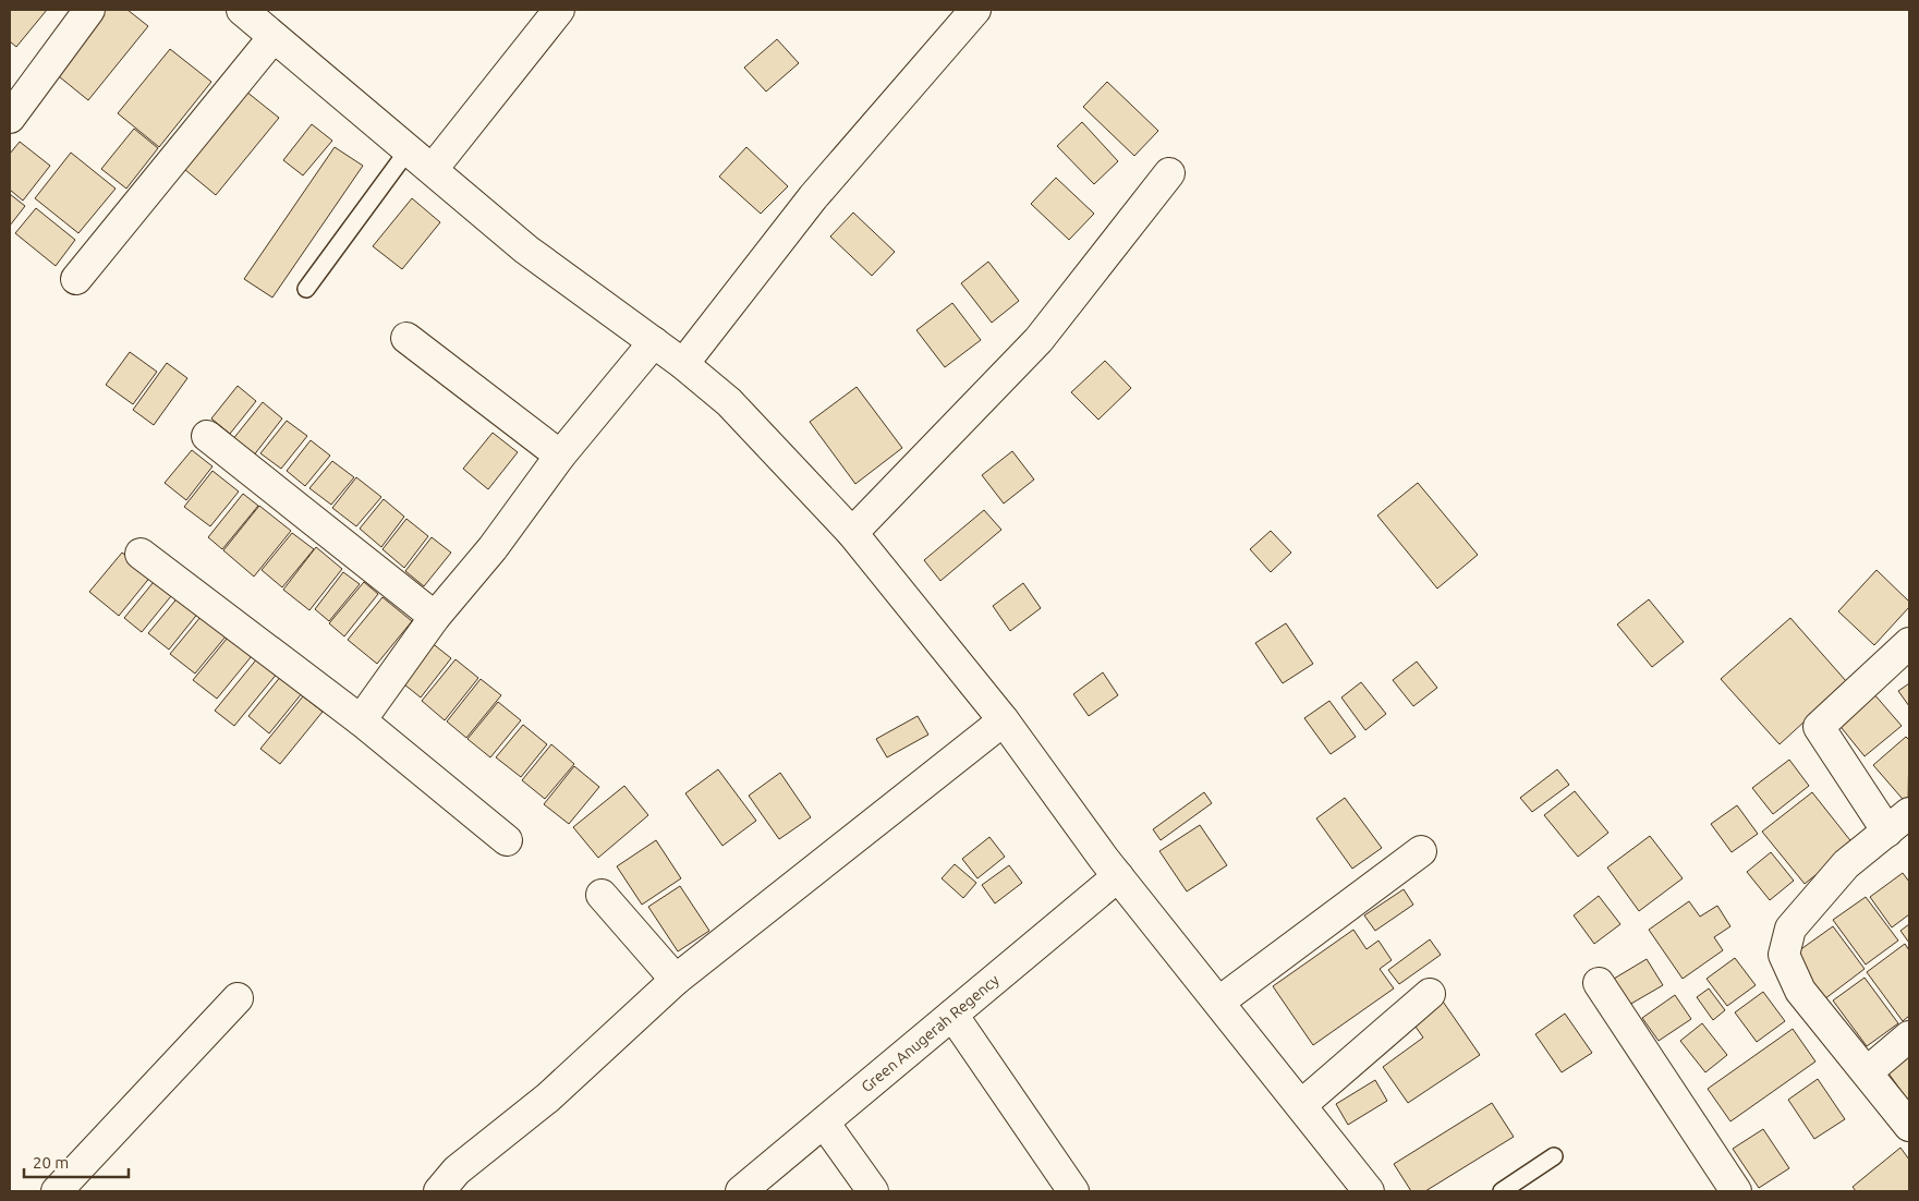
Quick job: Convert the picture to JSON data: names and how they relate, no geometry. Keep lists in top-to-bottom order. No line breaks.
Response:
{"streets":{"street":["Green Anugerah Regency"]},"scale_bar":"20 m"}
